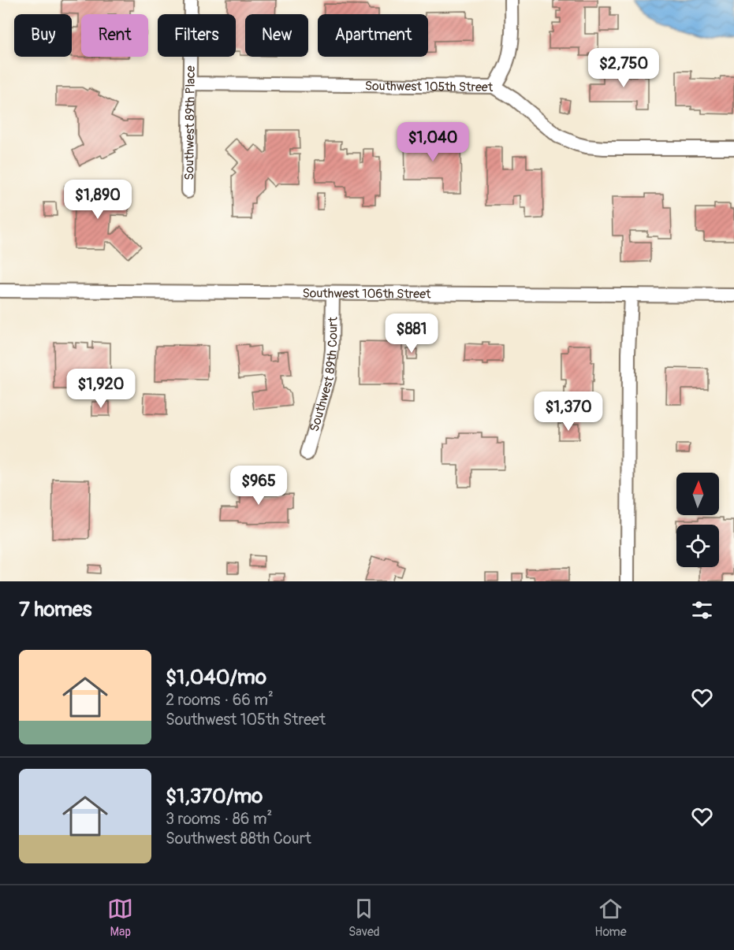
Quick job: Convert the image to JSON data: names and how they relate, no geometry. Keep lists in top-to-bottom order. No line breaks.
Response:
{"streets":{"street":["Southwest 105th Street","Southwest 89th Place","Southwest 106th Street","Southwest 89th Court"]},"crossings":[["Southwest 105th Street","Southwest 89th Place"],["Southwest 106th Street","Southwest 89th Court"]],"north":"top","page":{"chip":["Buy","Rent","Filters","New","Apartment"],"price":["$2,750","$1,040","$1,890","$881","$1,920","$1,370","$965"],"heading":"7 homes","list":[{"name":"$1,040/mo","note":"2 rooms · 66 m² · Southwest 105th Street"},{"name":"$1,370/mo","note":"3 rooms · 86 m² · Southwest 88th Court"}],"tabs":["Map","Saved","Home"]}}
